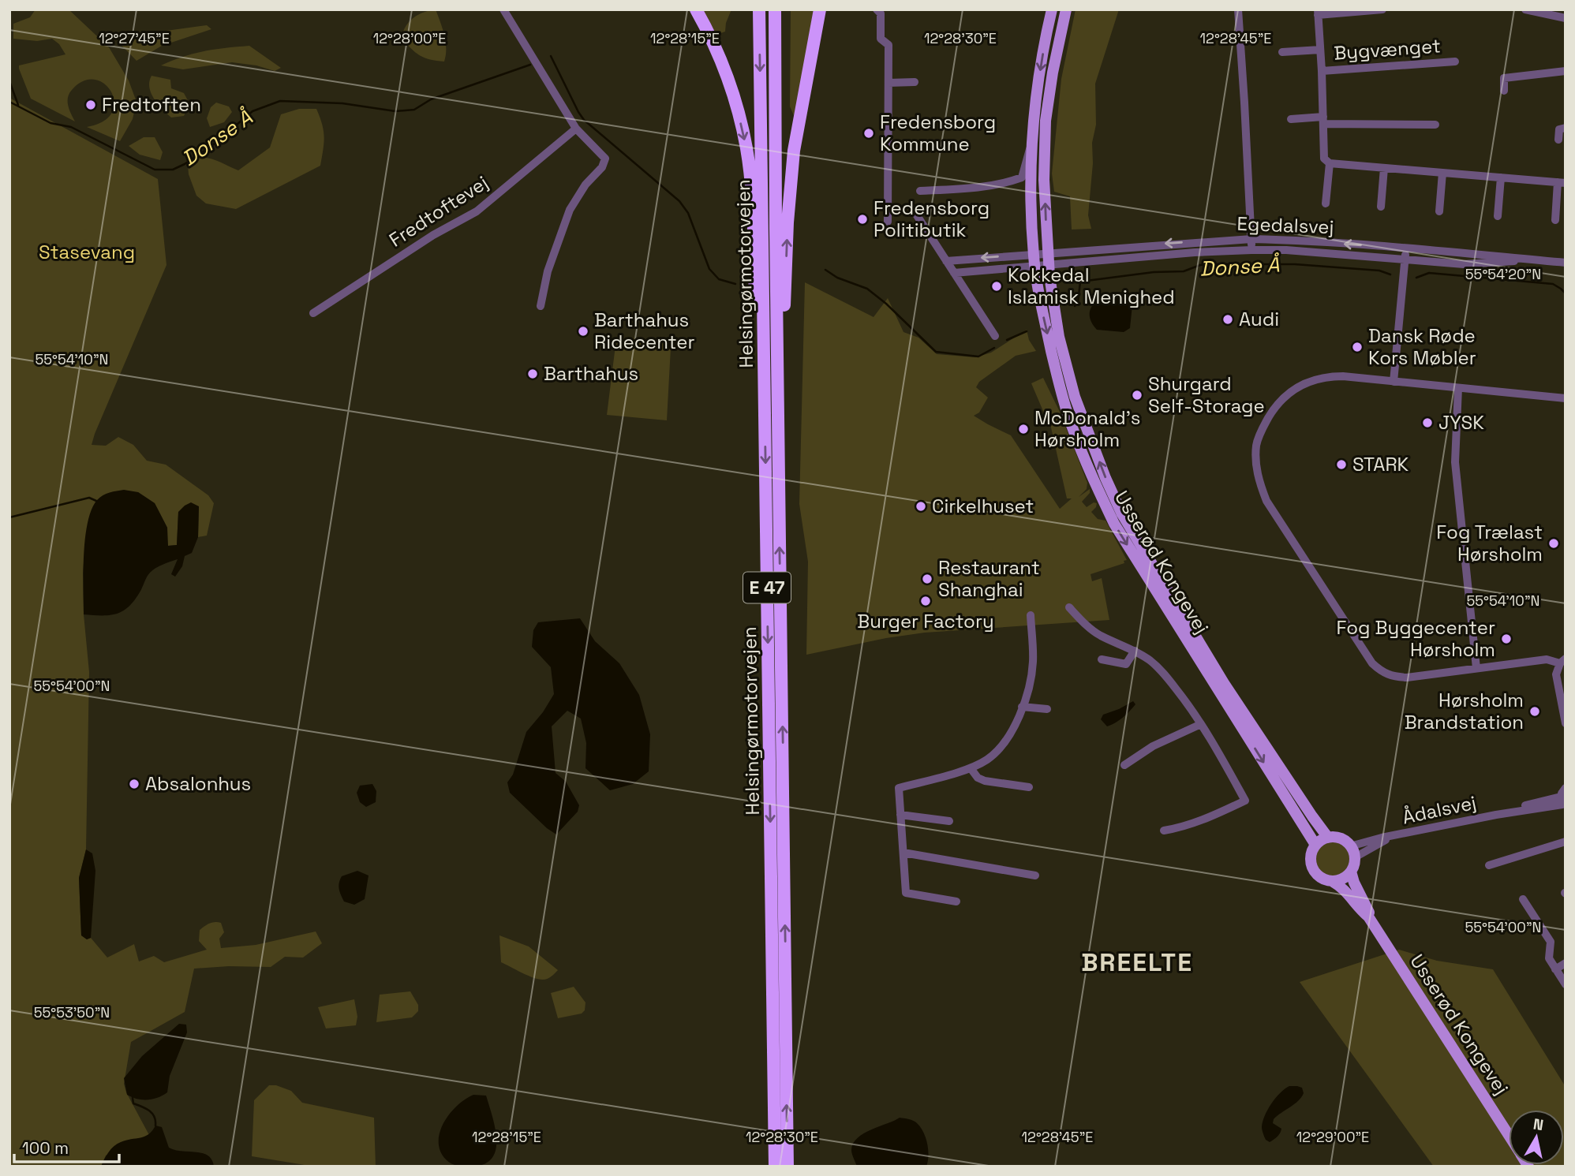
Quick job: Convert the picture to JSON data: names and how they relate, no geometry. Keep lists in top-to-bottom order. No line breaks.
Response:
{"streets":{"highway":["Helsingørmotorvejen","E 47"],"main road":["Usserød Kongevej"],"street":["Bygvænget","Fredtoftevej","Egedalsvej","Ådalsvej"]},"crossings":[["Egedalsvej","Usserød Kongevej"],["Usserød Kongevej","Ådalsvej"]],"districts":["BREELTE"],"water":["Donse Å"],"parks":["Stasevang"],"places":["Fredtoften","Fredensborg Kommune","Fredensborg Politibutik","Kokkedal Islamisk Menighed","Audi","Barthahus Ridecenter","Dansk Røde Kors Møbler","Barthahus","Shurgard Self-Storage","JYSK","McDonald's Hørsholm","STARK","Cirkelhuset","Fog Trælast Hørsholm","Restaurant Shanghai","Burger Factory","Fog Byggecenter Hørsholm","Hørsholm Brandstation","Absalonhus"],"scale_bar":"100 m","north":"top","coordinates":["12°27'45\"E","12°28'00\"E","12°28'15\"E","12°28'30\"E","12°28'45\"E","55°54'20\"N","55°54'10\"N","55°54'00\"N","55°53'50\"N","12°29'00\"E"]}
